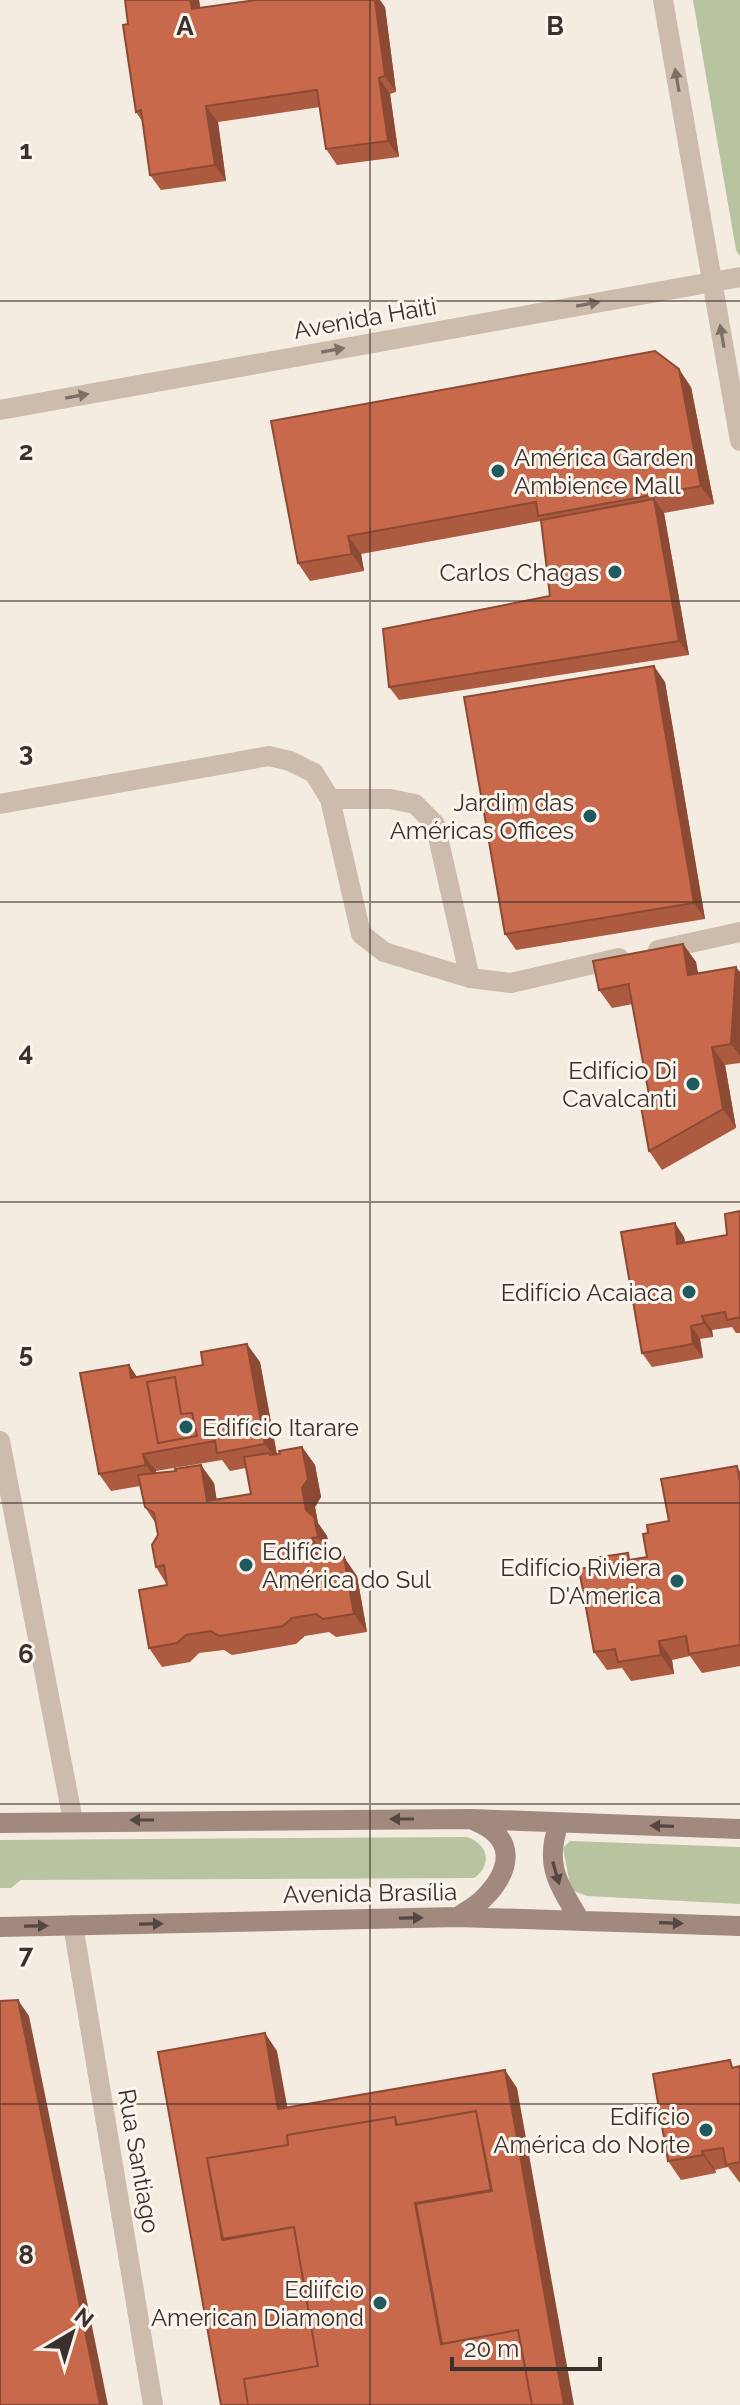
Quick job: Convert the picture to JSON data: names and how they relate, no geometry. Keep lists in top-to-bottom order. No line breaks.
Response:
{"streets":{"street":["Avenida Haiti","Avenida Brasília","Rua Santiago"]},"crossings":[["Avenida Brasília","Rua Santiago"]],"one_way":["Avenida Haiti"],"places":["América Garden Ambience Mall","Carlos Chagas","Jardim das Américas Offices","Edifício Di Cavalcanti","Edifício Acaiaca","Edifício Itarare","Edifício América do Sul","Edifício Riviera D'America","Edifício América do Norte","Ediífcio American Diamond"],"scale_bar":"20 m","north":"top right","grid":{"columns":["A","B"],"rows":["1","2","3","4","5","6","7","8"]}}
